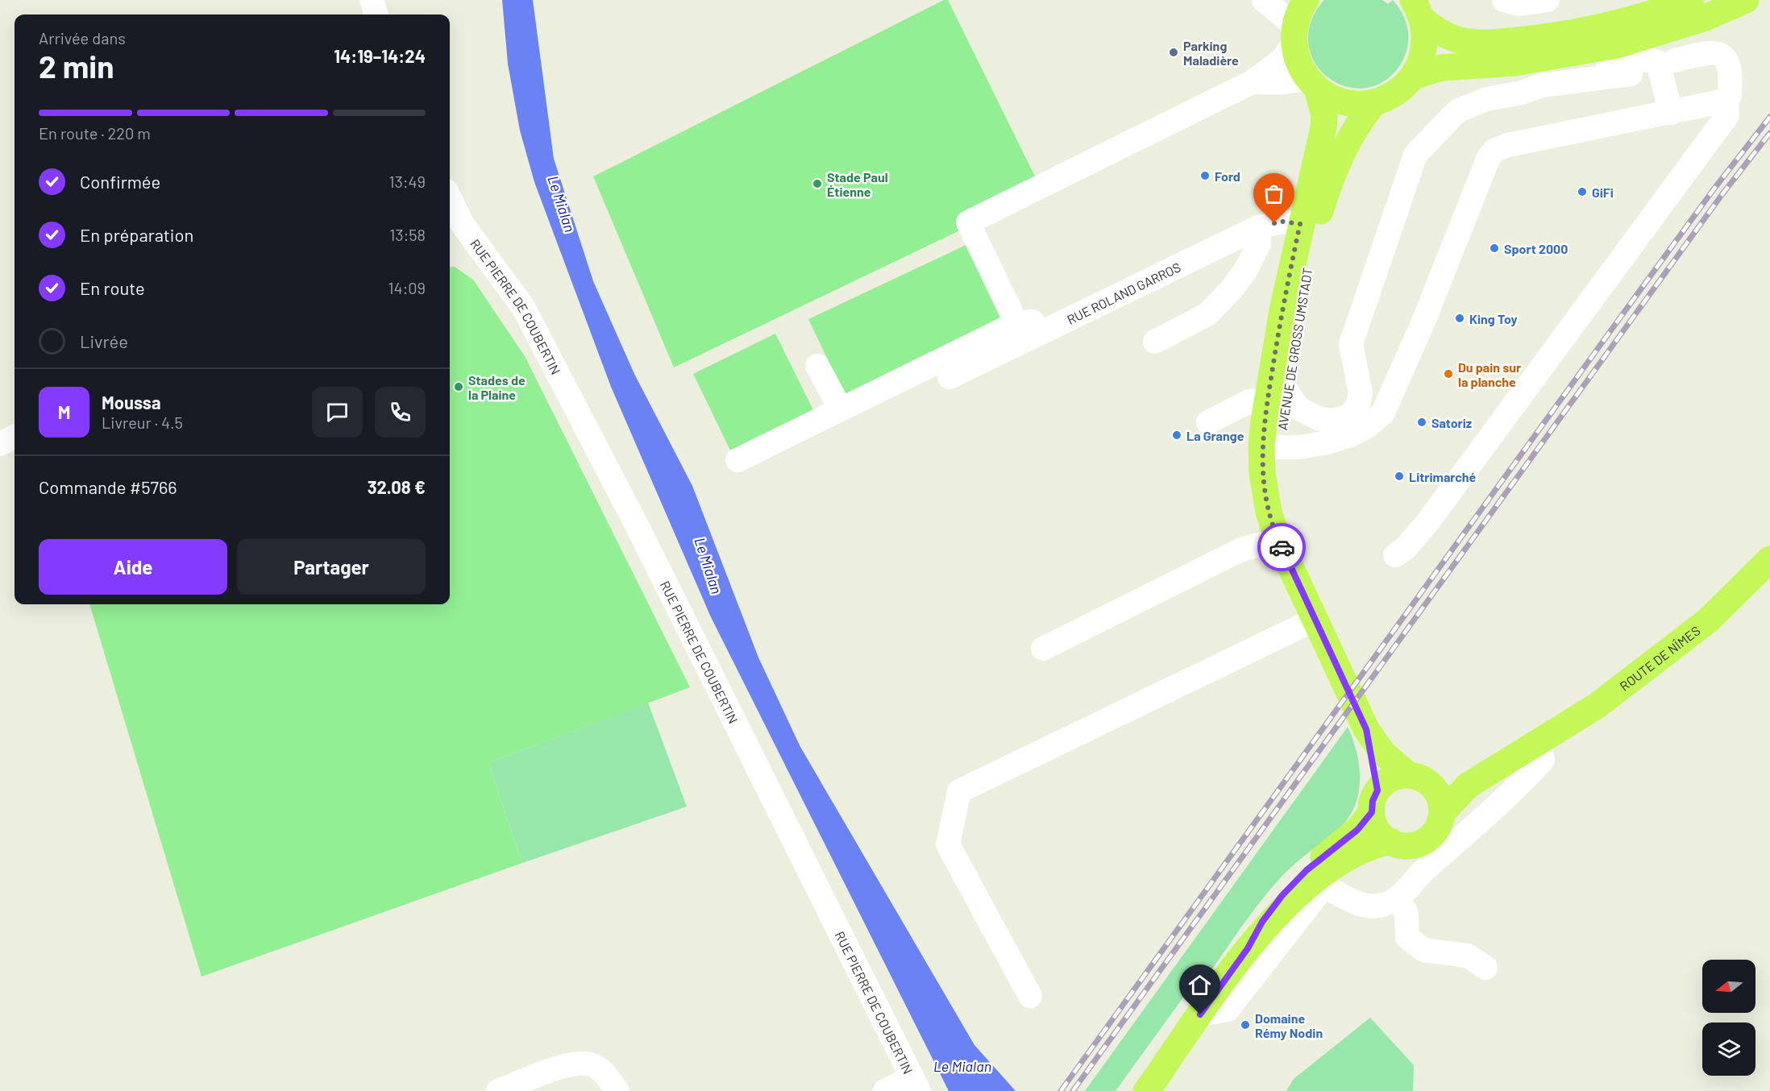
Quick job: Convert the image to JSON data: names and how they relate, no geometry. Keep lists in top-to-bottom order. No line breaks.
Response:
{"streets":{"main road":["AVENUE DE GROSS UMSTADT","ROUTE DE NÎMES"],"street":["RUE ROLAND GARROS","RUE PIERRE DE COUBERTIN"]},"crossings":[["RUE ROLAND GARROS","AVENUE DE GROSS UMSTADT"],["AVENUE DE GROSS UMSTADT","ROUTE DE NÎMES"]],"water":["Le Mialan"],"places":["Parking Maladière","Ford","Stade Paul Étienne","GiFi","Sport 2000","King Toy","Du pain sur la planche","Stades de la Plaine","Satoriz","La Grange","Litrimarché","Domaine Rémy Nodin"],"north":"left","page":{"heading":["2 min","Arrivée dans","14:19–14:24"],"panel":["Moussa","Livreur · 4.5","Commande #5766","32.08 €"],"bar":"En route · 220 m","list":[["Confirmée","13:49"],["En préparation","13:58"],["En route","14:09"],"Livrée"],"round":"M","buttons":["Aide","Partager"]}}
